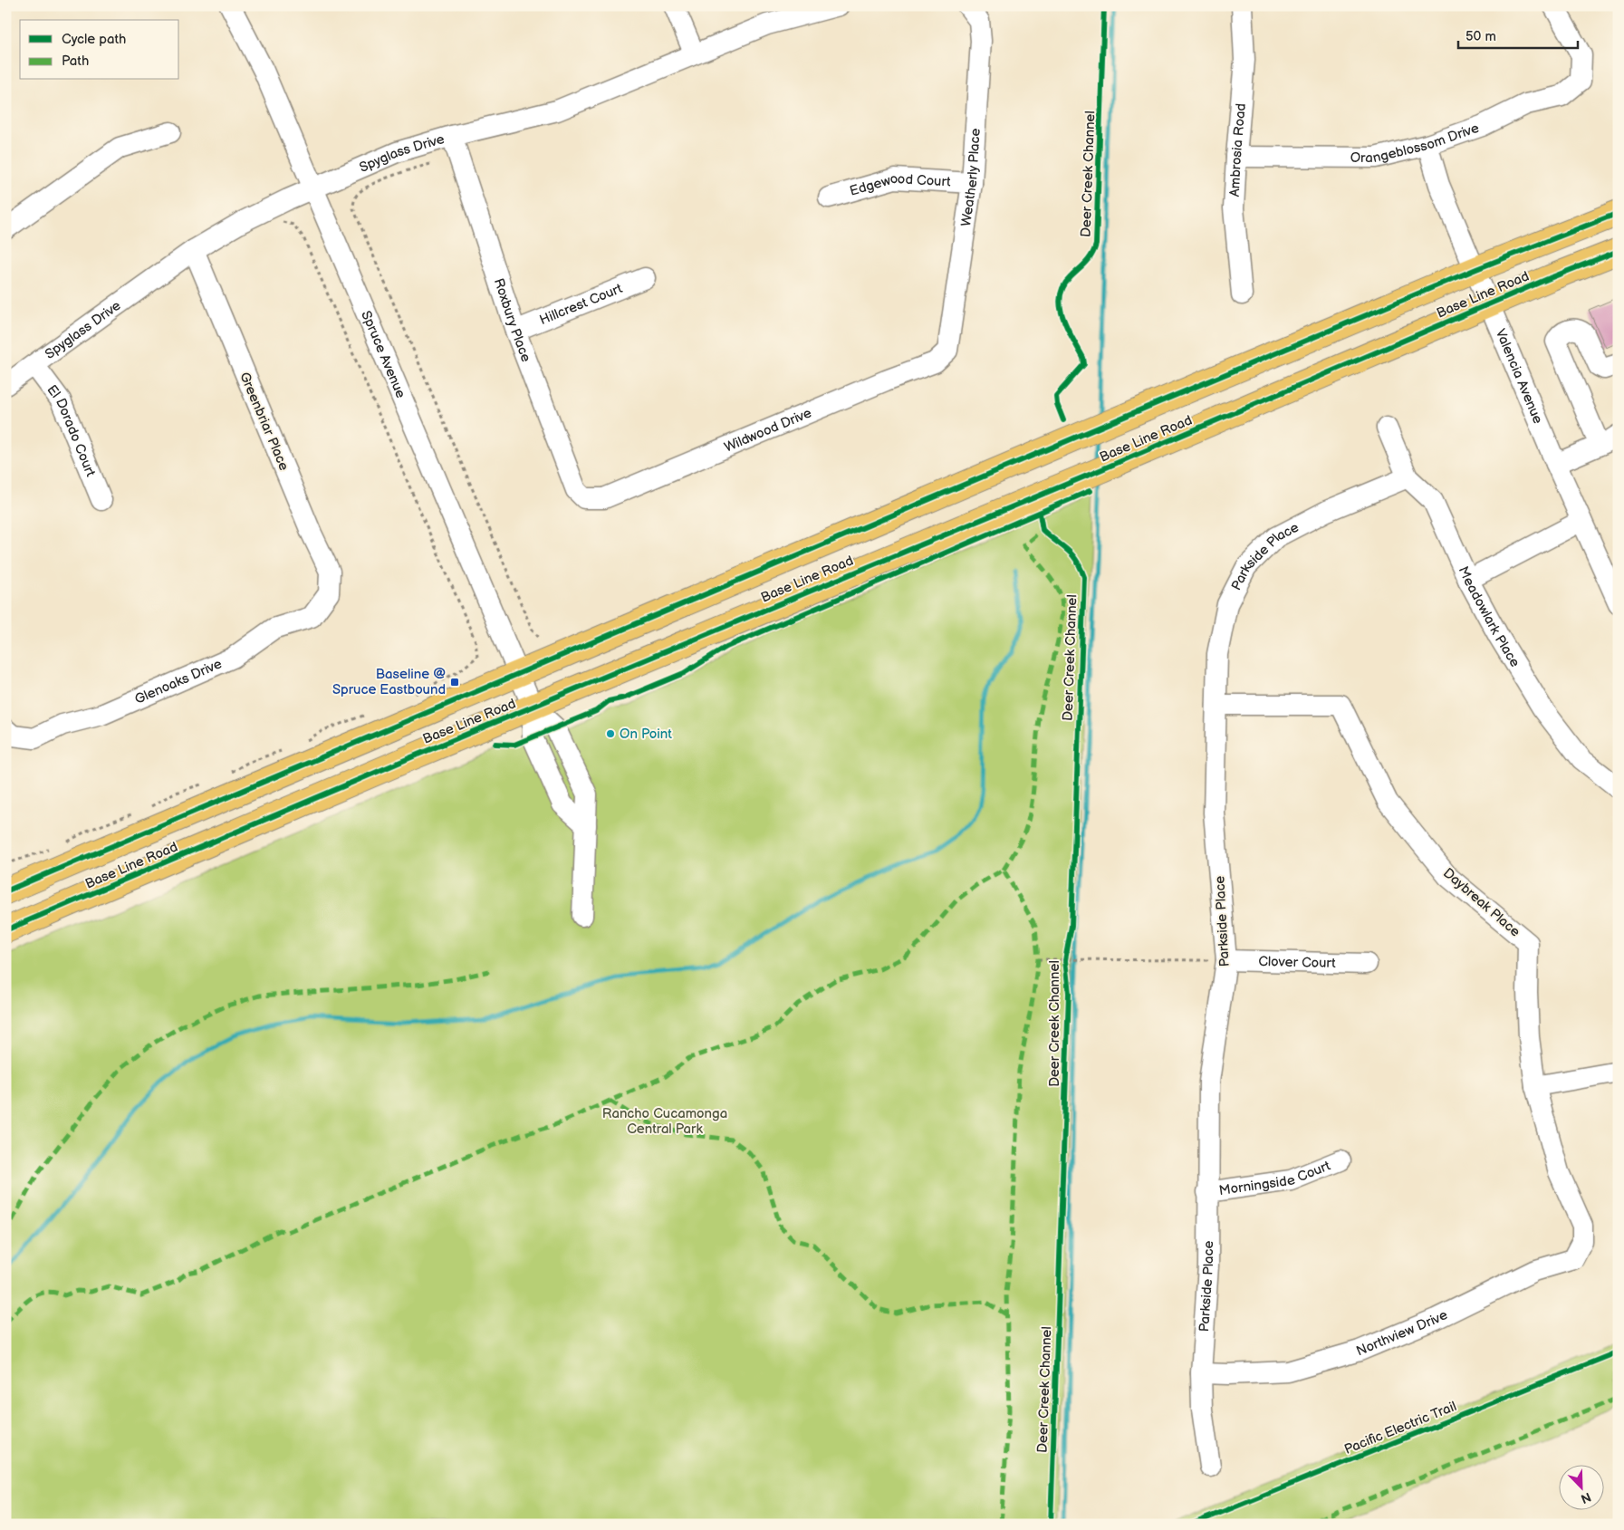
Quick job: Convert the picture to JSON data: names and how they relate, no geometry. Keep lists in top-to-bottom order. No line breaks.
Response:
{"streets":{"main road":["Base Line Road"],"street":["Orangeblossom Drive","Ambrosia Road","Spyglass Drive","Weatherly Place","Edgewood Court","Hillcrest Court","Roxbury Place","Spruce Avenue","Valencia Avenue","Greenbriar Place","Wildwood Drive","El Dorado Court","Parkside Place","Meadowlark Place","Glenoaks Drive","Daybreak Place","Clover Court","Morningside Court","Northview Drive"],"cycle path":["Deer Creek Channel","Pacific Electric Trail"]},"crossings":[["Orangeblossom Drive","Ambrosia Road"],["Orangeblossom Drive","Valencia Avenue"],["Spyglass Drive","Roxbury Place"],["Spyglass Drive","Spruce Avenue"],["Spyglass Drive","Greenbriar Place"],["Spyglass Drive","El Dorado Court"],["Weatherly Place","Edgewood Court"],["Weatherly Place","Wildwood Drive"],["Base Line Road","Spruce Avenue"],["Base Line Road","Valencia Avenue"],["Hillcrest Court","Roxbury Place"],["Roxbury Place","Wildwood Drive"],["Greenbriar Place","Glenoaks Drive"],["Parkside Place","Meadowlark Place"],["Parkside Place","Daybreak Place"],["Parkside Place","Clover Court"],["Parkside Place","Morningside Court"],["Parkside Place","Northview Drive"],["Daybreak Place","Northview Drive"]],"parks":["Rancho Cucamonga Central Park"],"places":{"transit":["Baseline @ Spruce Eastbound"],"other":["On Point"]},"legend":["Cycle path","Path"],"scale_bar":"50 m","north":"bottom right"}
